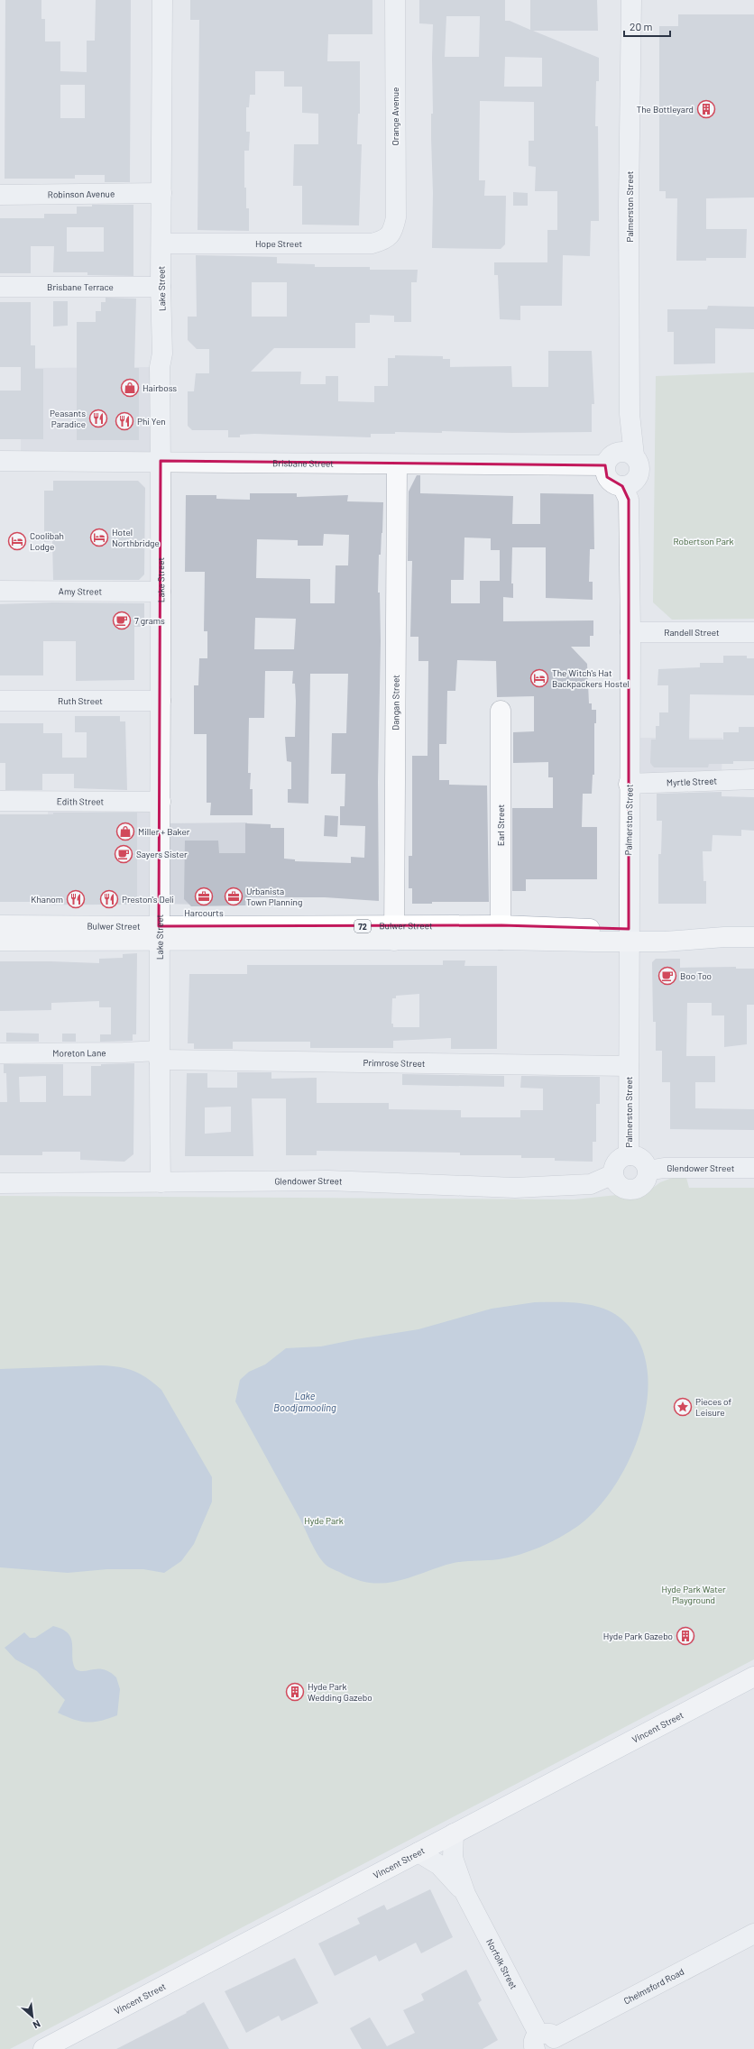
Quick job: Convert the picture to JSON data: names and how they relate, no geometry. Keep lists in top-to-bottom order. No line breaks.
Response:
{"streets":{"main road":["Bulwer Street","72","Vincent Street"],"street":["Orange Avenue","Robinson Avenue","Palmerston Street","Hope Street","Brisbane Terrace","Lake Street","Brisbane Street","Amy Street","Randell Street","Ruth Street","Dangan Street","Myrtle Street","Edith Street","Earl Street","Moreton Lane","Primrose Street","Glendower Street","Norfolk Street","Chelmsford Road"]},"crossings":[["Orange Avenue","Hope Street"],["Robinson Avenue","Lake Street"],["Palmerston Street","Brisbane Street"],["Palmerston Street","Randell Street"],["Palmerston Street","Myrtle Street"],["Palmerston Street","Bulwer Street"],["Palmerston Street","Primrose Street"],["Palmerston Street","Glendower Street"],["Hope Street","Lake Street"],["Brisbane Terrace","Lake Street"],["Lake Street","Brisbane Street"],["Lake Street","Amy Street"],["Lake Street","Ruth Street"],["Lake Street","Edith Street"],["Lake Street","Bulwer Street"],["Lake Street","Moreton Lane"],["Lake Street","Primrose Street"],["Lake Street","Glendower Street"],["Brisbane Street","Dangan Street"],["Dangan Street","Bulwer Street"],["Earl Street","Bulwer Street"],["Moreton Lane","Primrose Street"],["Vincent Street","Norfolk Street"],["Norfolk Street","Chelmsford Road"]],"water":["Lake Boodjamooling"],"parks":["Robertson Park","Hyde Park","Hyde Park Water Playground"],"places":{"building":["The Bottleyard","Hyde Park Gazebo","Hyde Park Wedding Gazebo"],"shop":["Hairboss","Miller + Baker"],"restaurant":["Peasants Paradice","Phi Yen","Khanom","Preston's Deli"],"hotel":["Hotel Northbridge","Coolibah Lodge","The Witch's Hat Backpackers Hostel"],"cafe":["7 grams","Sayers Sister","Boo Too"],"office":["Harcourts","Urbanista Town Planning"],"place":["Pieces of Leisure"]},"scale_bar":"20 m","north":"bottom right"}
